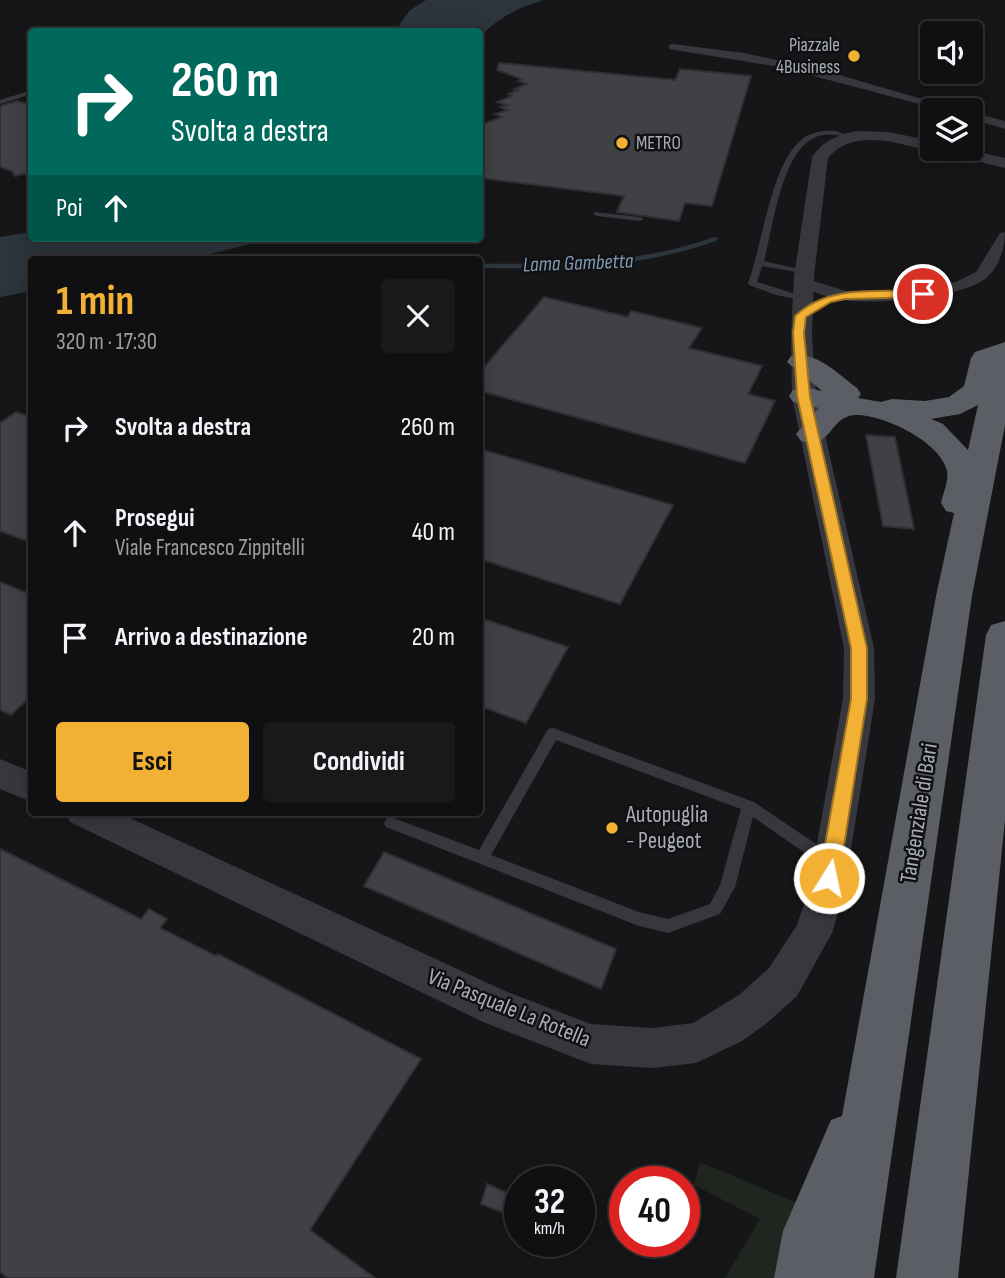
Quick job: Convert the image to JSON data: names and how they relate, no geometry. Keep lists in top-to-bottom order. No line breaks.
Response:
{"streets":{"highway":["Tangenziale di Bari"],"street":["Via Pasquale La Rotella"]},"water":["Lama Gambetta"],"places":["Piazzale 4Business","METRO","Autopuglia - Peugeot"],"page":{"turn":["260 m","Svolta a destra"],"then":"Poi","heading":["1 min","320 m · 17:30"],"list":[{"name":"Svolta a destra","value":"260 m"},{"name":"Prosegui","note":"Viale Francesco Zippitelli","value":"40 m"},{"name":"Arrivo a destinazione","value":"20 m"}],"buttons":["Esci","Condividi"],"speed":"32 km/h","limit":"40"}}
